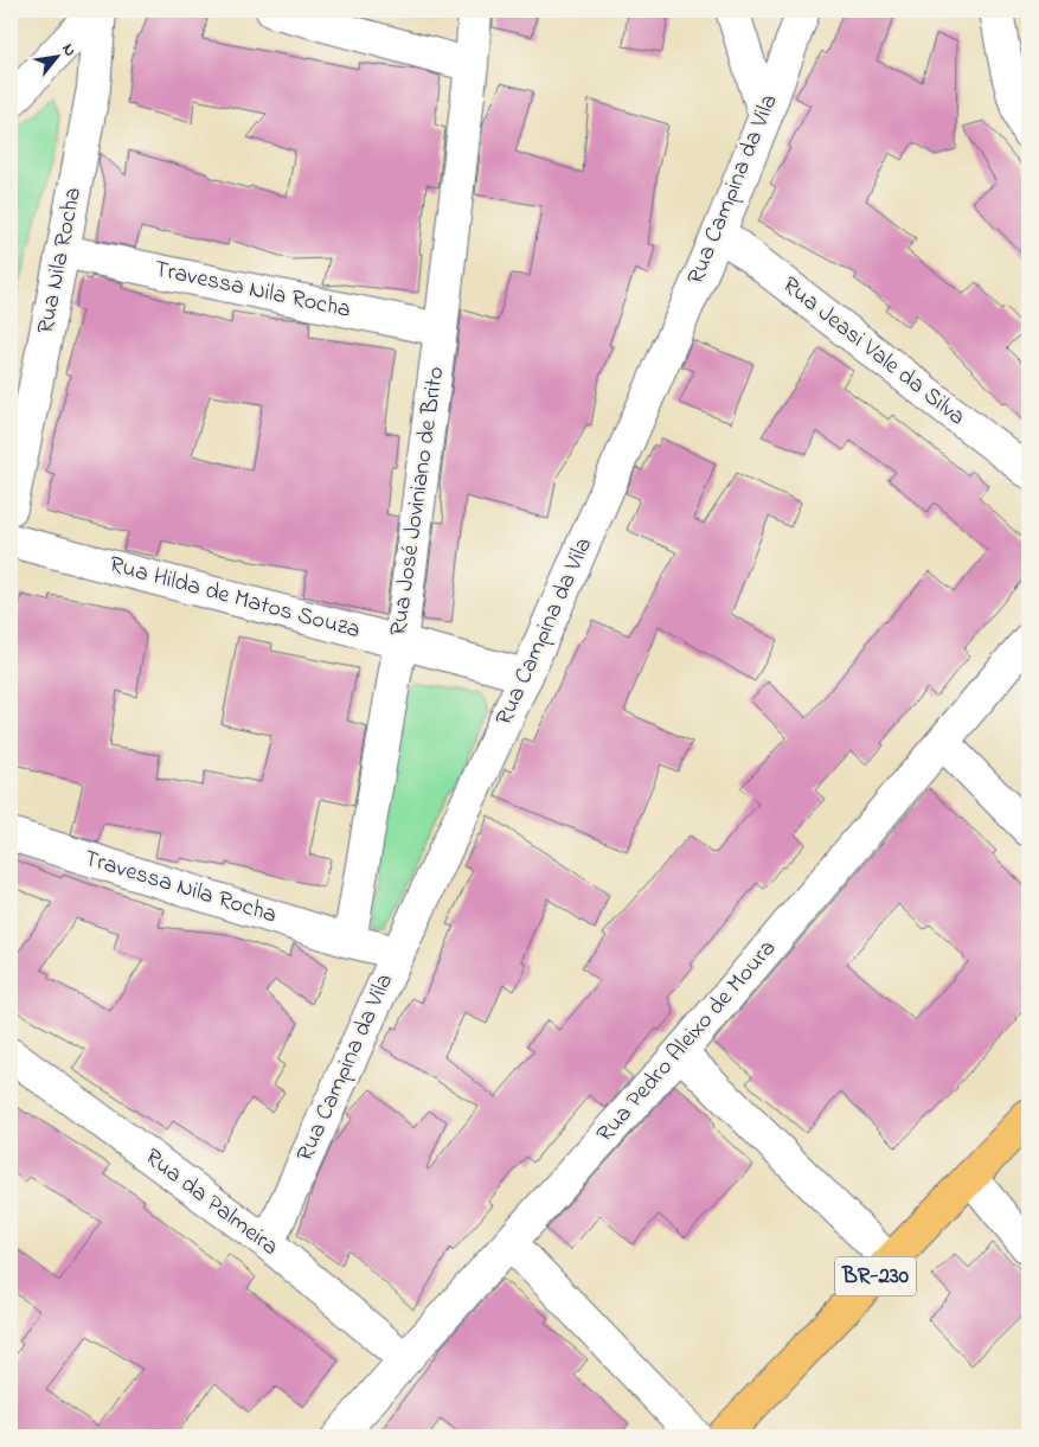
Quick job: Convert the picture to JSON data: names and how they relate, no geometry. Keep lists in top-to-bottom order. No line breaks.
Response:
{"streets":{"main road":["BR-230"],"street":["Rua Campina da Vila","Rua Nila Rocha","Travessa Nila Rocha","Rua Jeasi Vale da Silva","Rua José Joviniano de Brito","Rua Hilda de Matos Souza","Rua Pedro Aleixo de Moura","Rua da Palmeira"]},"crossings":[["Rua Campina da Vila","Rua Jeasi Vale da Silva"],["Rua Campina da Vila","Rua Hilda de Matos Souza"],["Rua Campina da Vila","Rua da Palmeira"],["Rua Nila Rocha","Travessa Nila Rocha"],["Travessa Nila Rocha","Rua José Joviniano de Brito"],["Rua José Joviniano de Brito","Rua Hilda de Matos Souza"],["Rua Pedro Aleixo de Moura","Rua da Palmeira"]],"north":"top right"}
